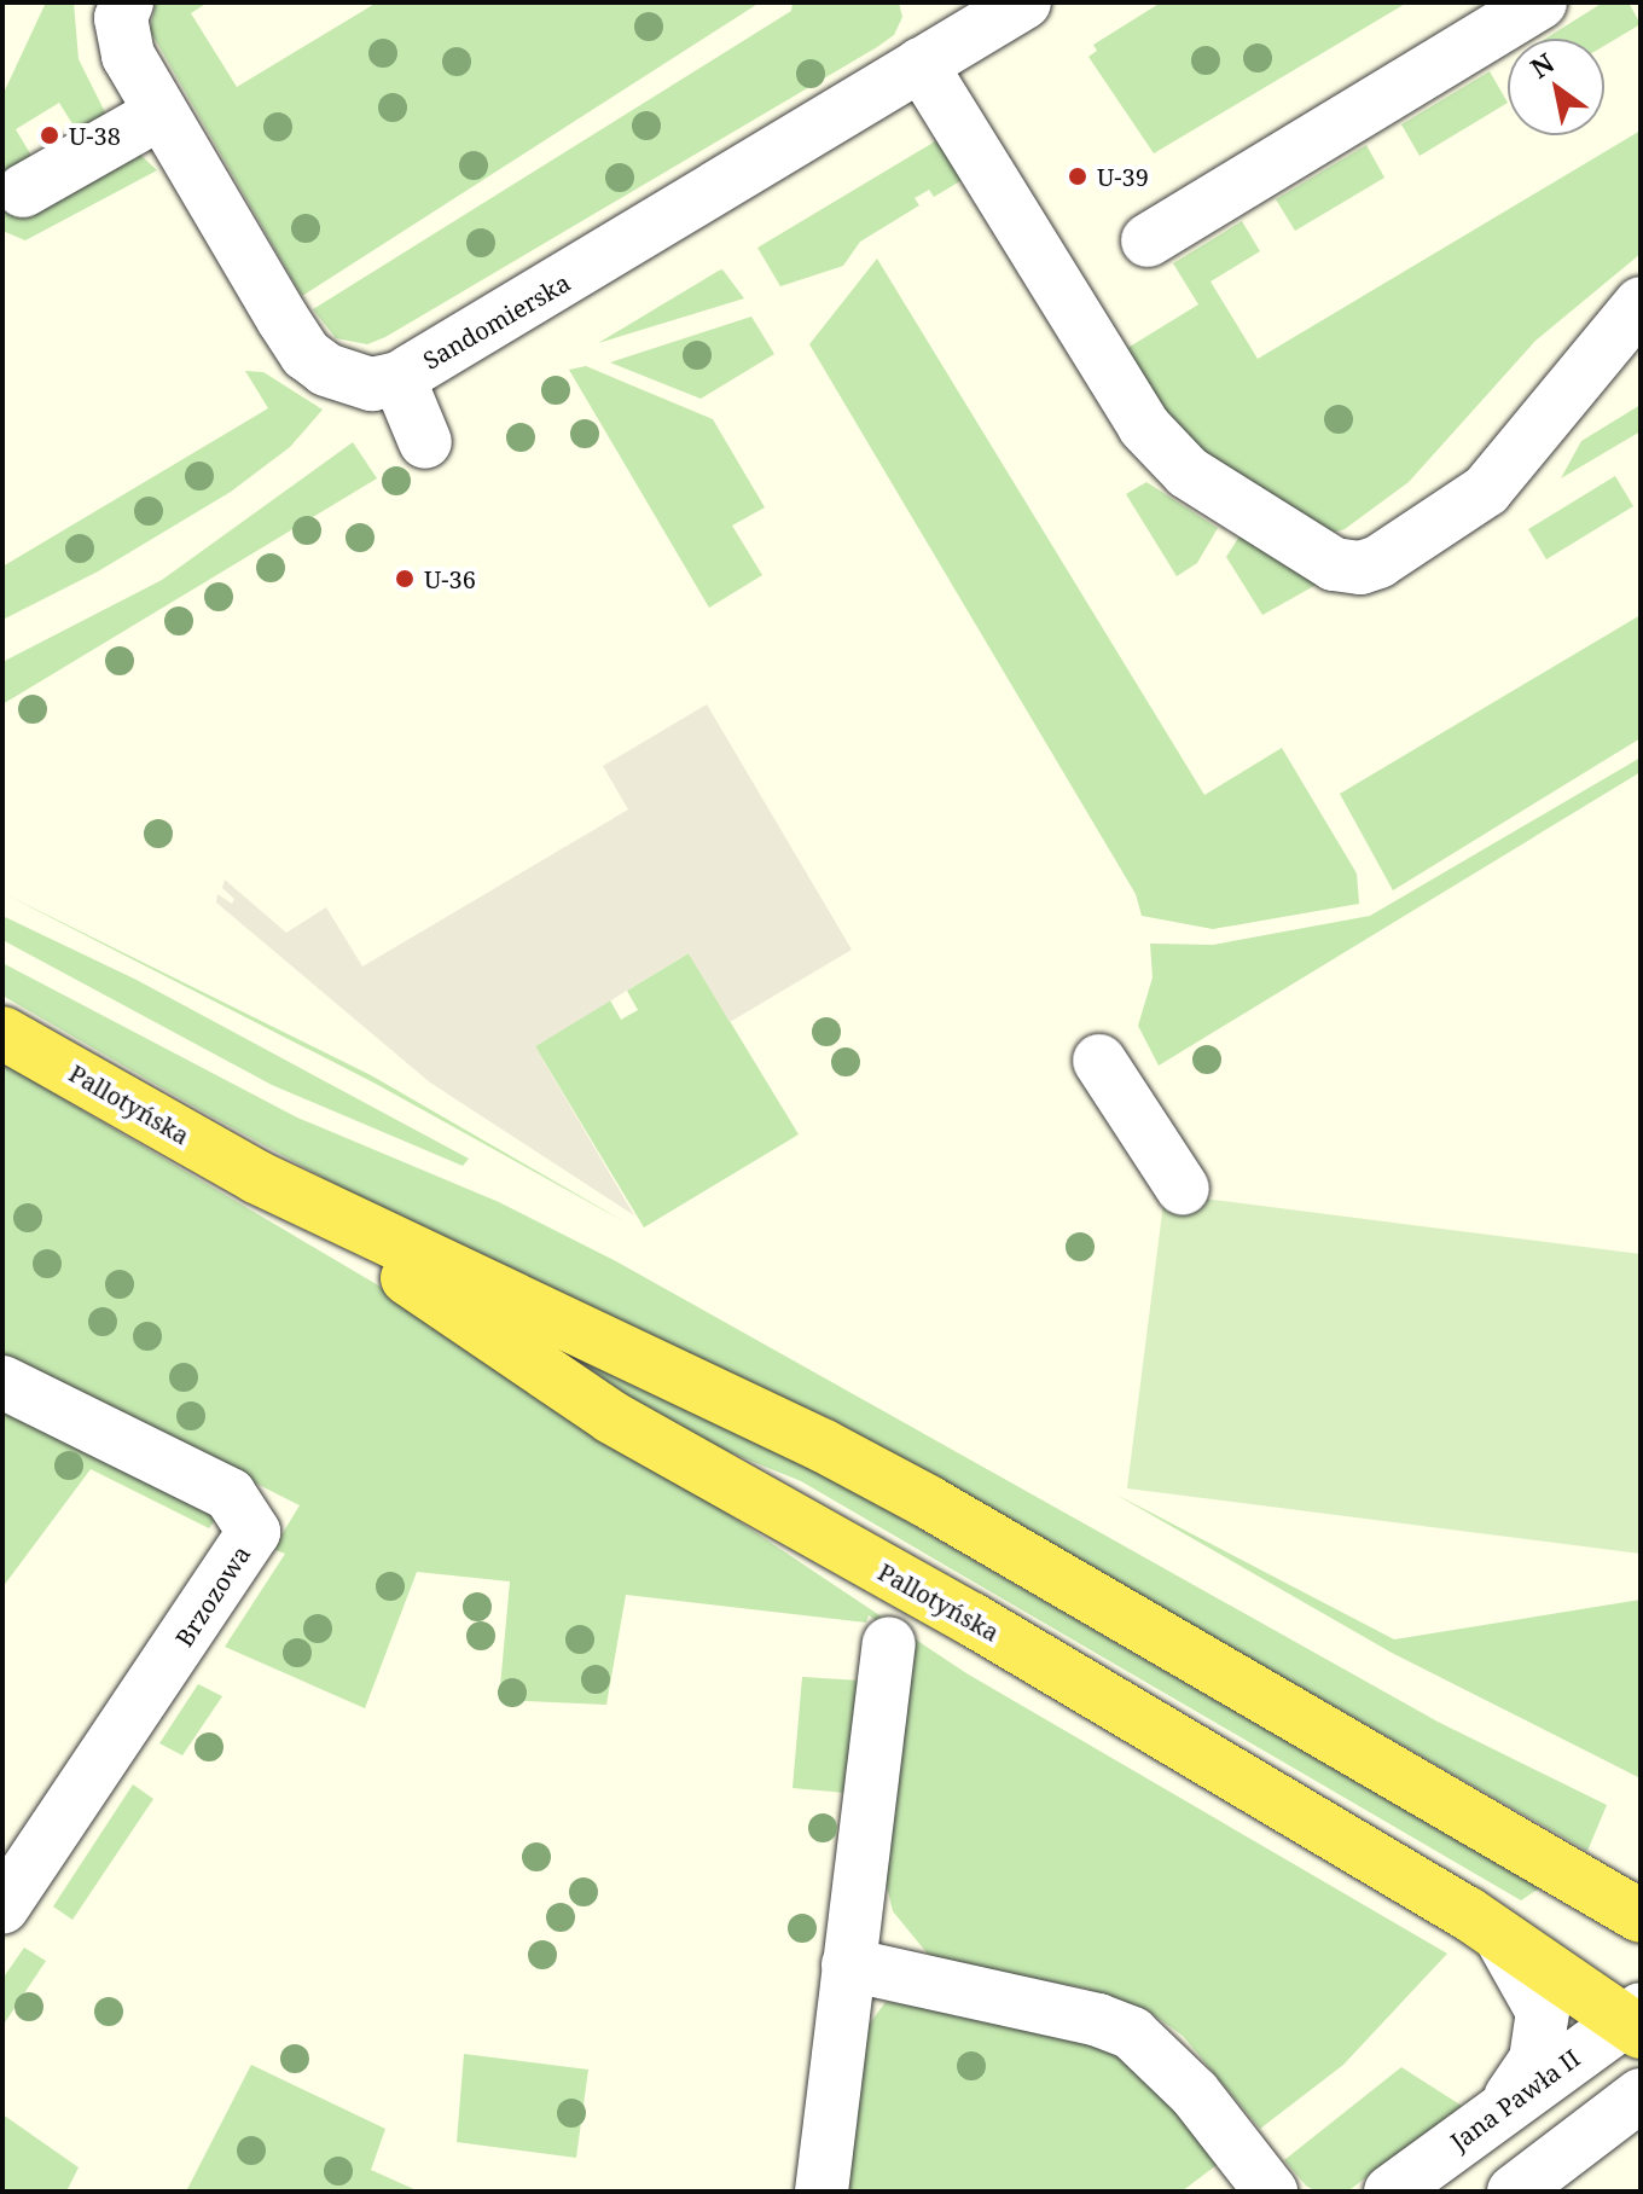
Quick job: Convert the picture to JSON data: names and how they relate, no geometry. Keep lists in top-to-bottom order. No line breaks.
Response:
{"streets":{"main road":["Pallotyńska"],"street":["Sandomierska","Brzozowa","Jana Pawła II"]},"crossings":[["Pallotyńska","Jana Pawła II"]],"places":["U-38","U-39","U-36"],"north":"top left"}
